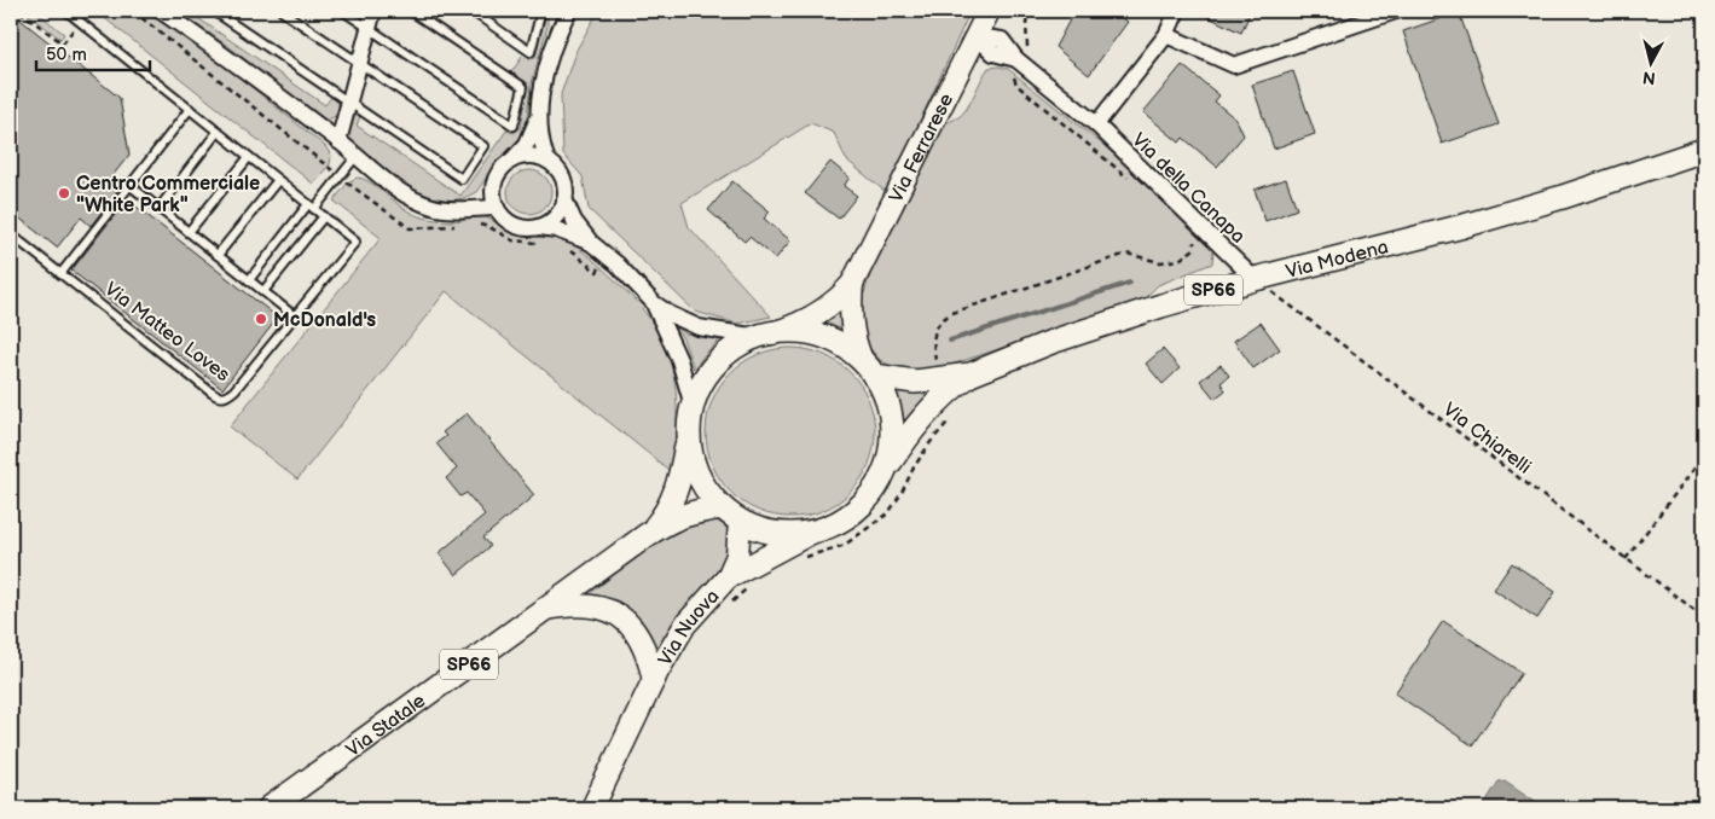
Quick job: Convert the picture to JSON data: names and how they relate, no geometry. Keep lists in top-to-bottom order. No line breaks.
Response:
{"streets":{"main road":["Via Ferrarese","Via Modena","SP66","Via Nuova","Via Statale"],"street":["Via della Canapa"],"lane":["Via Matteo Loves"],"path":["Via Chiarelli"]},"crossings":[["Via Ferrarese","Via della Canapa"],["Via Ferrarese","Via Modena"],["Via Ferrarese","Via Nuova"],["Via Ferrarese","Via Statale"],["Via della Canapa","Via Modena"],["Via della Canapa","Via Chiarelli"],["Via Modena","Via Chiarelli"],["Via Modena","Via Nuova"],["Via Modena","Via Statale"],["Via Nuova","Via Statale"]],"places":["Centro Commerciale \"White Park\"","McDonald's"],"scale_bar":"50 m","north":"bottom"}
